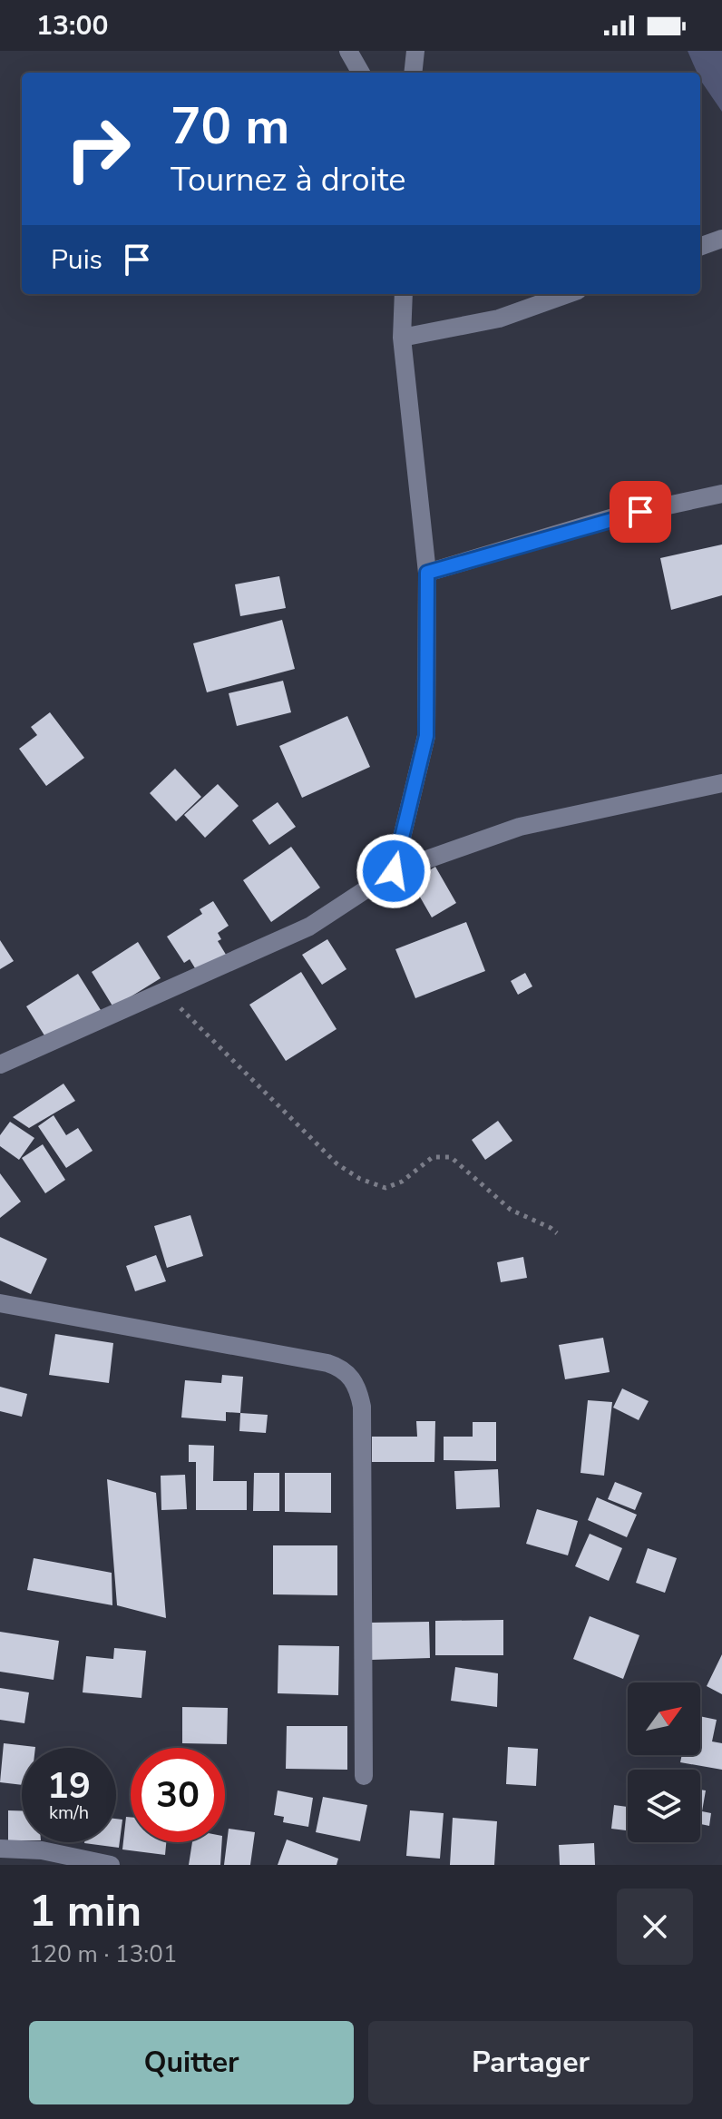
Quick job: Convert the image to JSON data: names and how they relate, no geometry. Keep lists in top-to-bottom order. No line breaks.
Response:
{"north":"top right","page":{"status":"13:00","turn":["70 m","Tournez à droite"],"then":"Puis","speed":"19 km/h","limit":"30","heading":["1 min","120 m · 13:01"],"buttons":["Quitter","Partager"]}}
